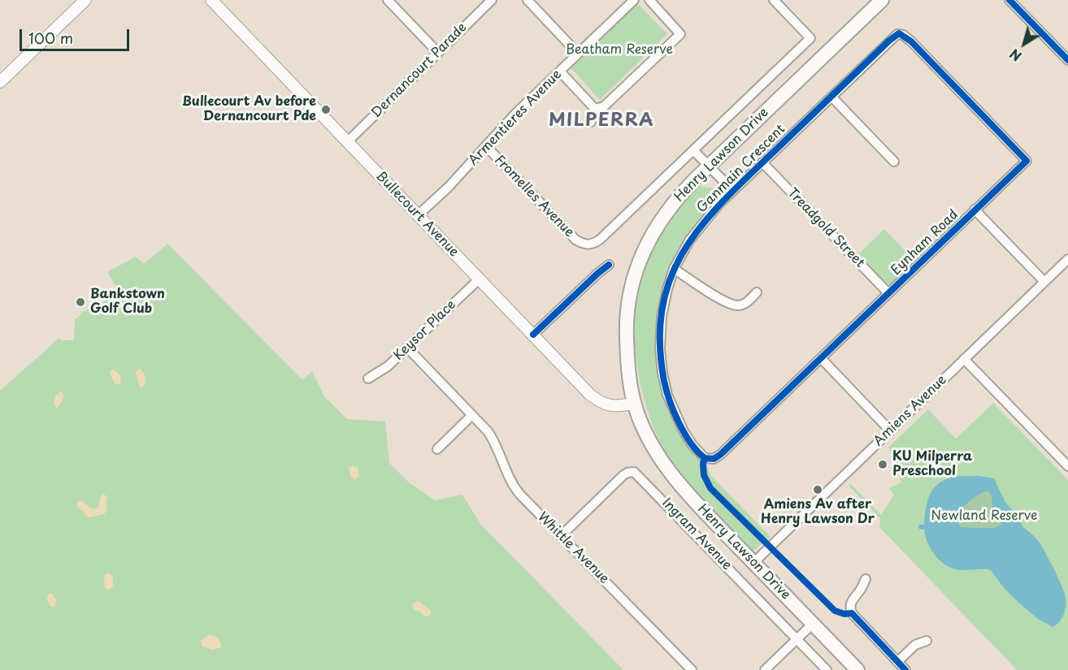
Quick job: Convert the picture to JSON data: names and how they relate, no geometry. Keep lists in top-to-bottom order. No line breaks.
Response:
{"streets":{"main road":["Henry Lawson Drive","Bullecourt Avenue"],"street":["Dernancourt Parade","Armentieres Avenue","Ganmain Crescent","Fromelles Avenue","Treadgold Street","Eynham Road","Keysor Place","Amiens Avenue","Ingram Avenue","Whittle Avenue"]},"crossings":[["Dernancourt Parade","Bullecourt Avenue"],["Armentieres Avenue","Fromelles Avenue"],["Armentieres Avenue","Bullecourt Avenue"],["Henry Lawson Drive","Ganmain Crescent"],["Henry Lawson Drive","Bullecourt Avenue"],["Henry Lawson Drive","Amiens Avenue"],["Ganmain Crescent","Treadgold Street"],["Ganmain Crescent","Eynham Road"],["Bullecourt Avenue","Keysor Place"],["Treadgold Street","Eynham Road"],["Keysor Place","Whittle Avenue"],["Ingram Avenue","Whittle Avenue"]],"districts":["MILPERRA"],"parks":["Beatham Reserve","Newland Reserve"],"places":["Bullecourt Av before Dernancourt Pde","Bankstown Golf Club","KU Milperra Preschool","Amiens Av after Henry Lawson Dr"],"scale_bar":"100 m","north":"bottom left"}
